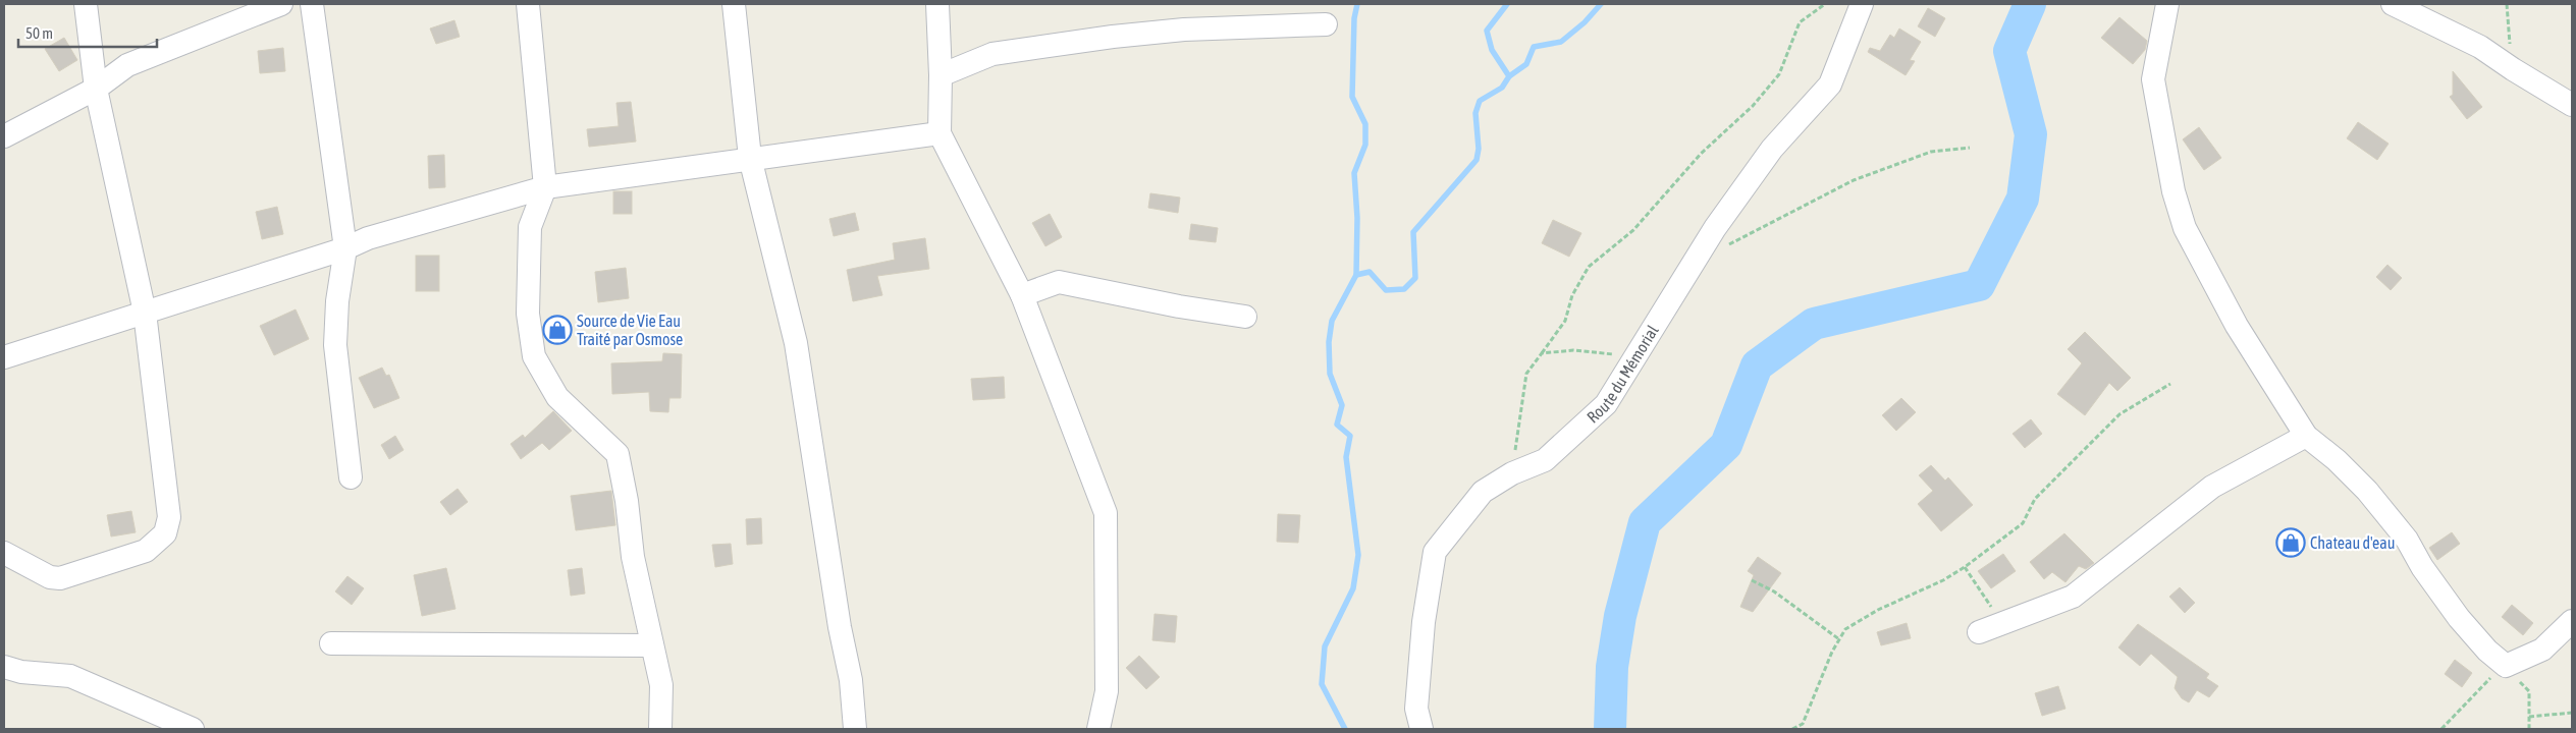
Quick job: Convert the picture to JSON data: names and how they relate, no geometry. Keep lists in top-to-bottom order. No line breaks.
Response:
{"streets":{"street":["Route du Mémorial"]},"places":{"shop":["Source de Vie Eau Traité par Osmose","Chateau d'eau"]},"scale_bar":"50 m"}
